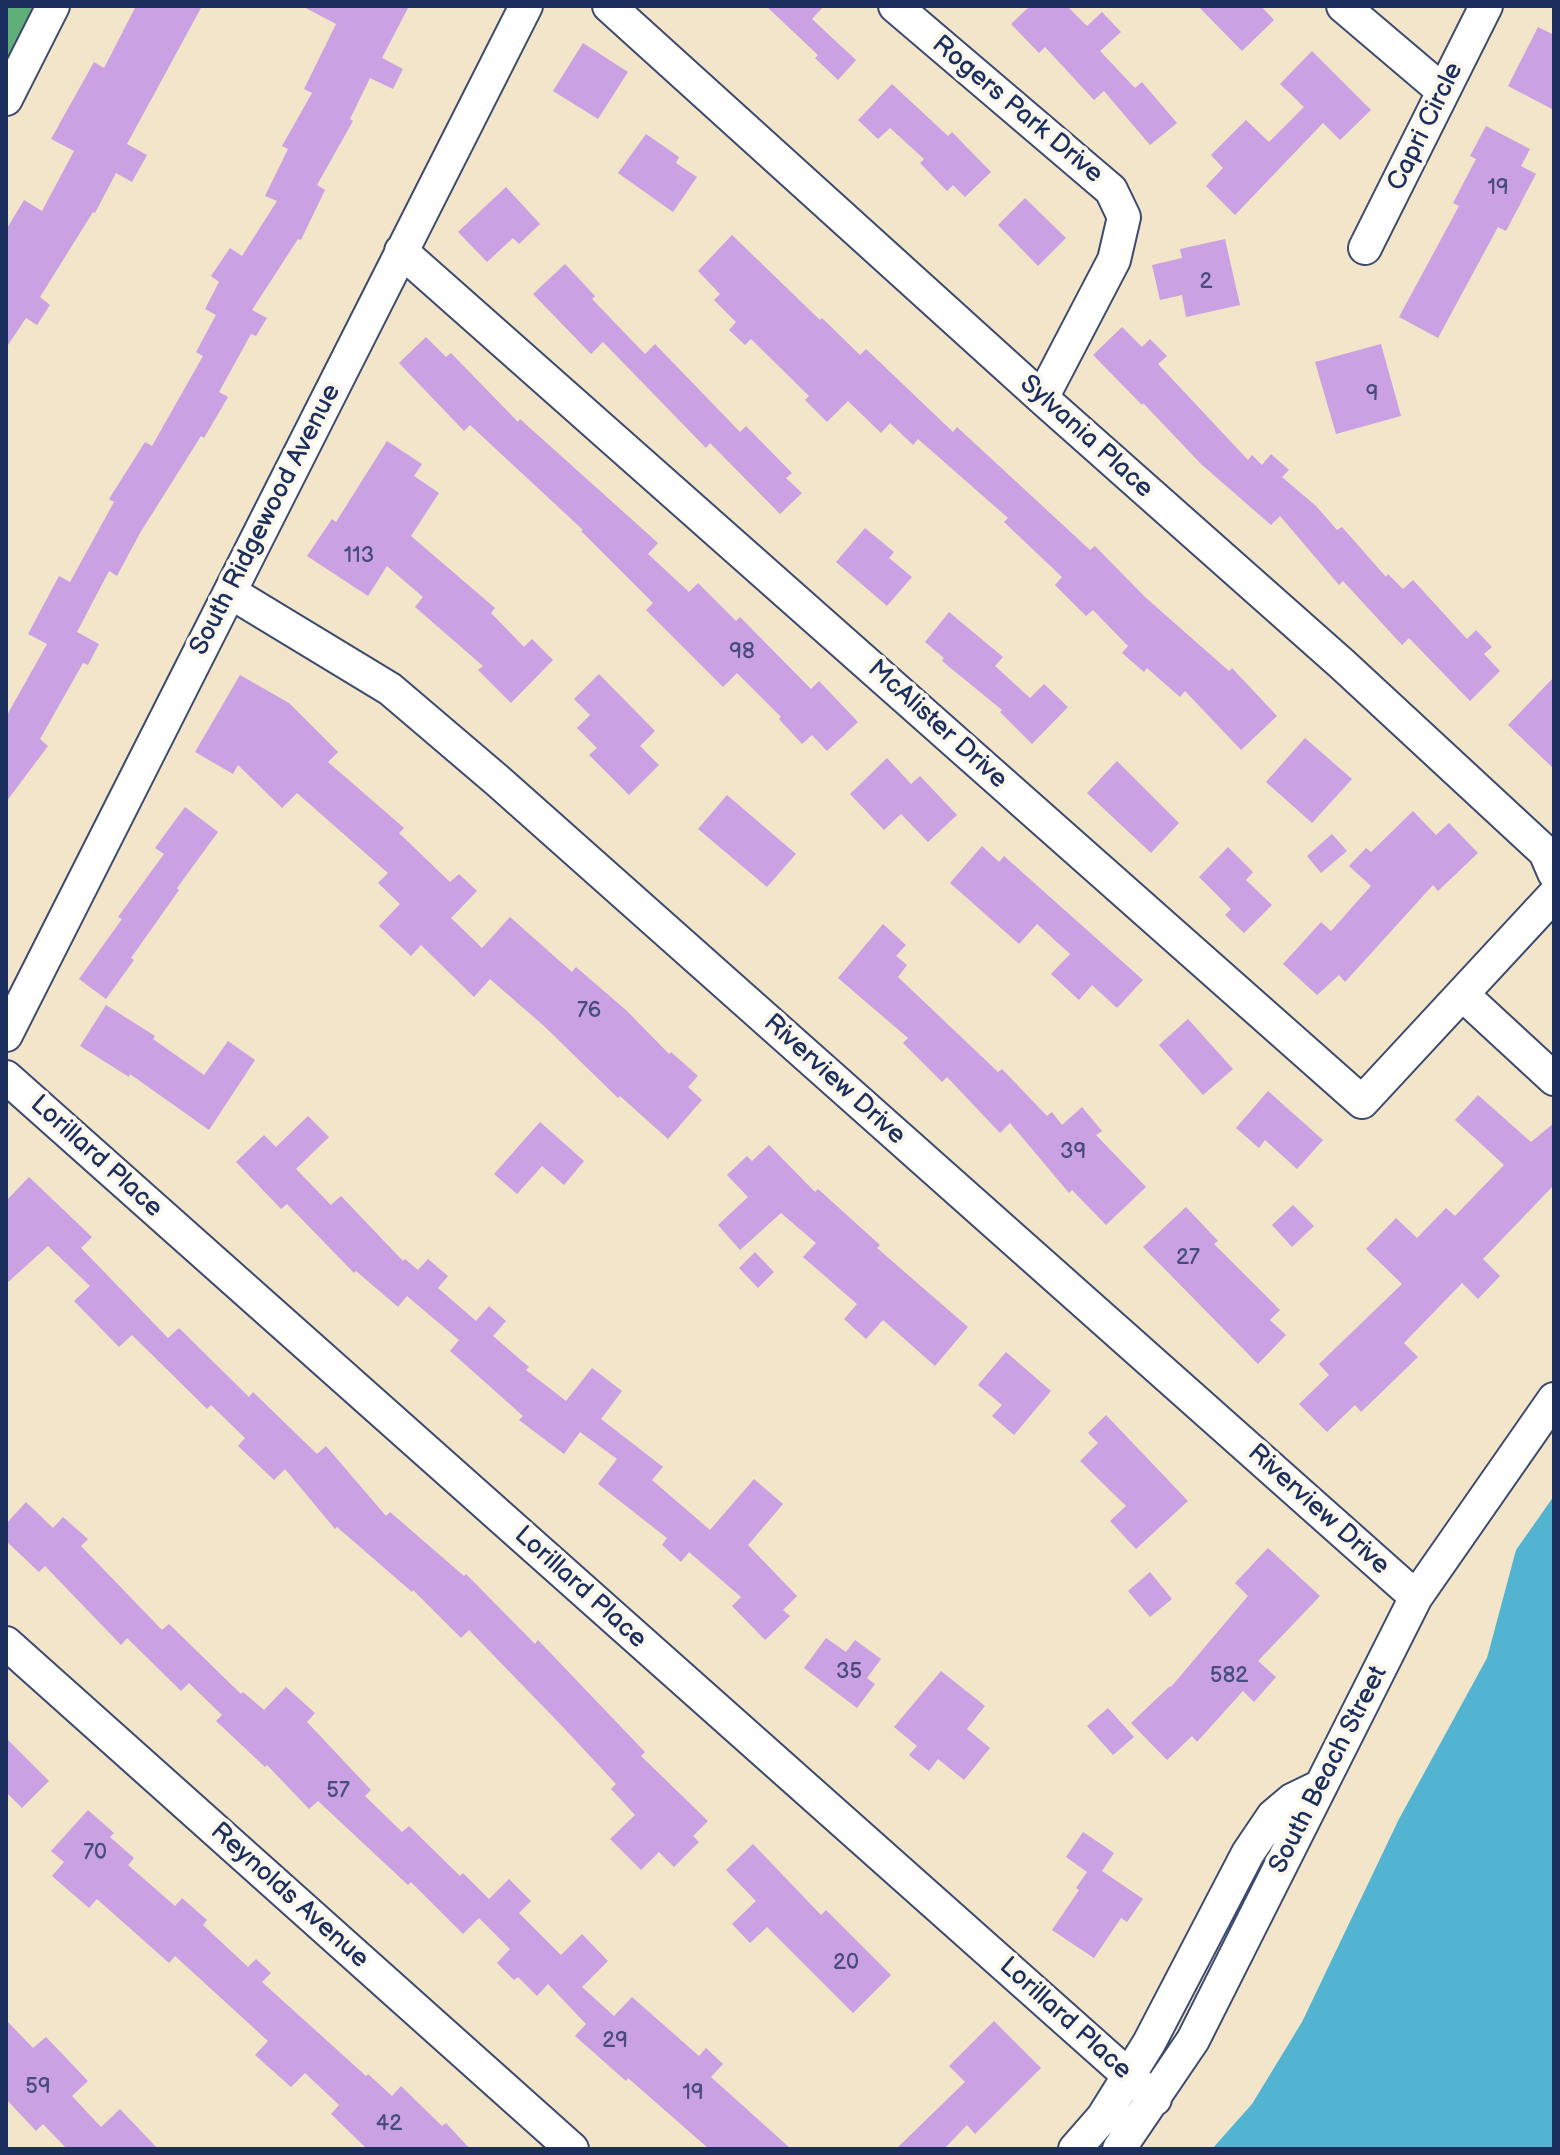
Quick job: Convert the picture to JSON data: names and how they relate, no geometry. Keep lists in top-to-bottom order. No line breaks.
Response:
{"streets":{"street":["Rogers Park Drive","Capri Circle","Sylvania Place","South Ridgewood Avenue","McAlister Drive","Riverview Drive","Lorillard Place","South Beach Street","Reynolds Avenue"]},"crossings":[["Rogers Park Drive","Sylvania Place"],["South Ridgewood Avenue","McAlister Drive"],["South Ridgewood Avenue","Riverview Drive"],["Riverview Drive","South Beach Street"],["Lorillard Place","South Beach Street"]],"house_numbers":["19","2","9","113","98","76","39","27","35","582","57","70","20","29","59","19","42"]}
